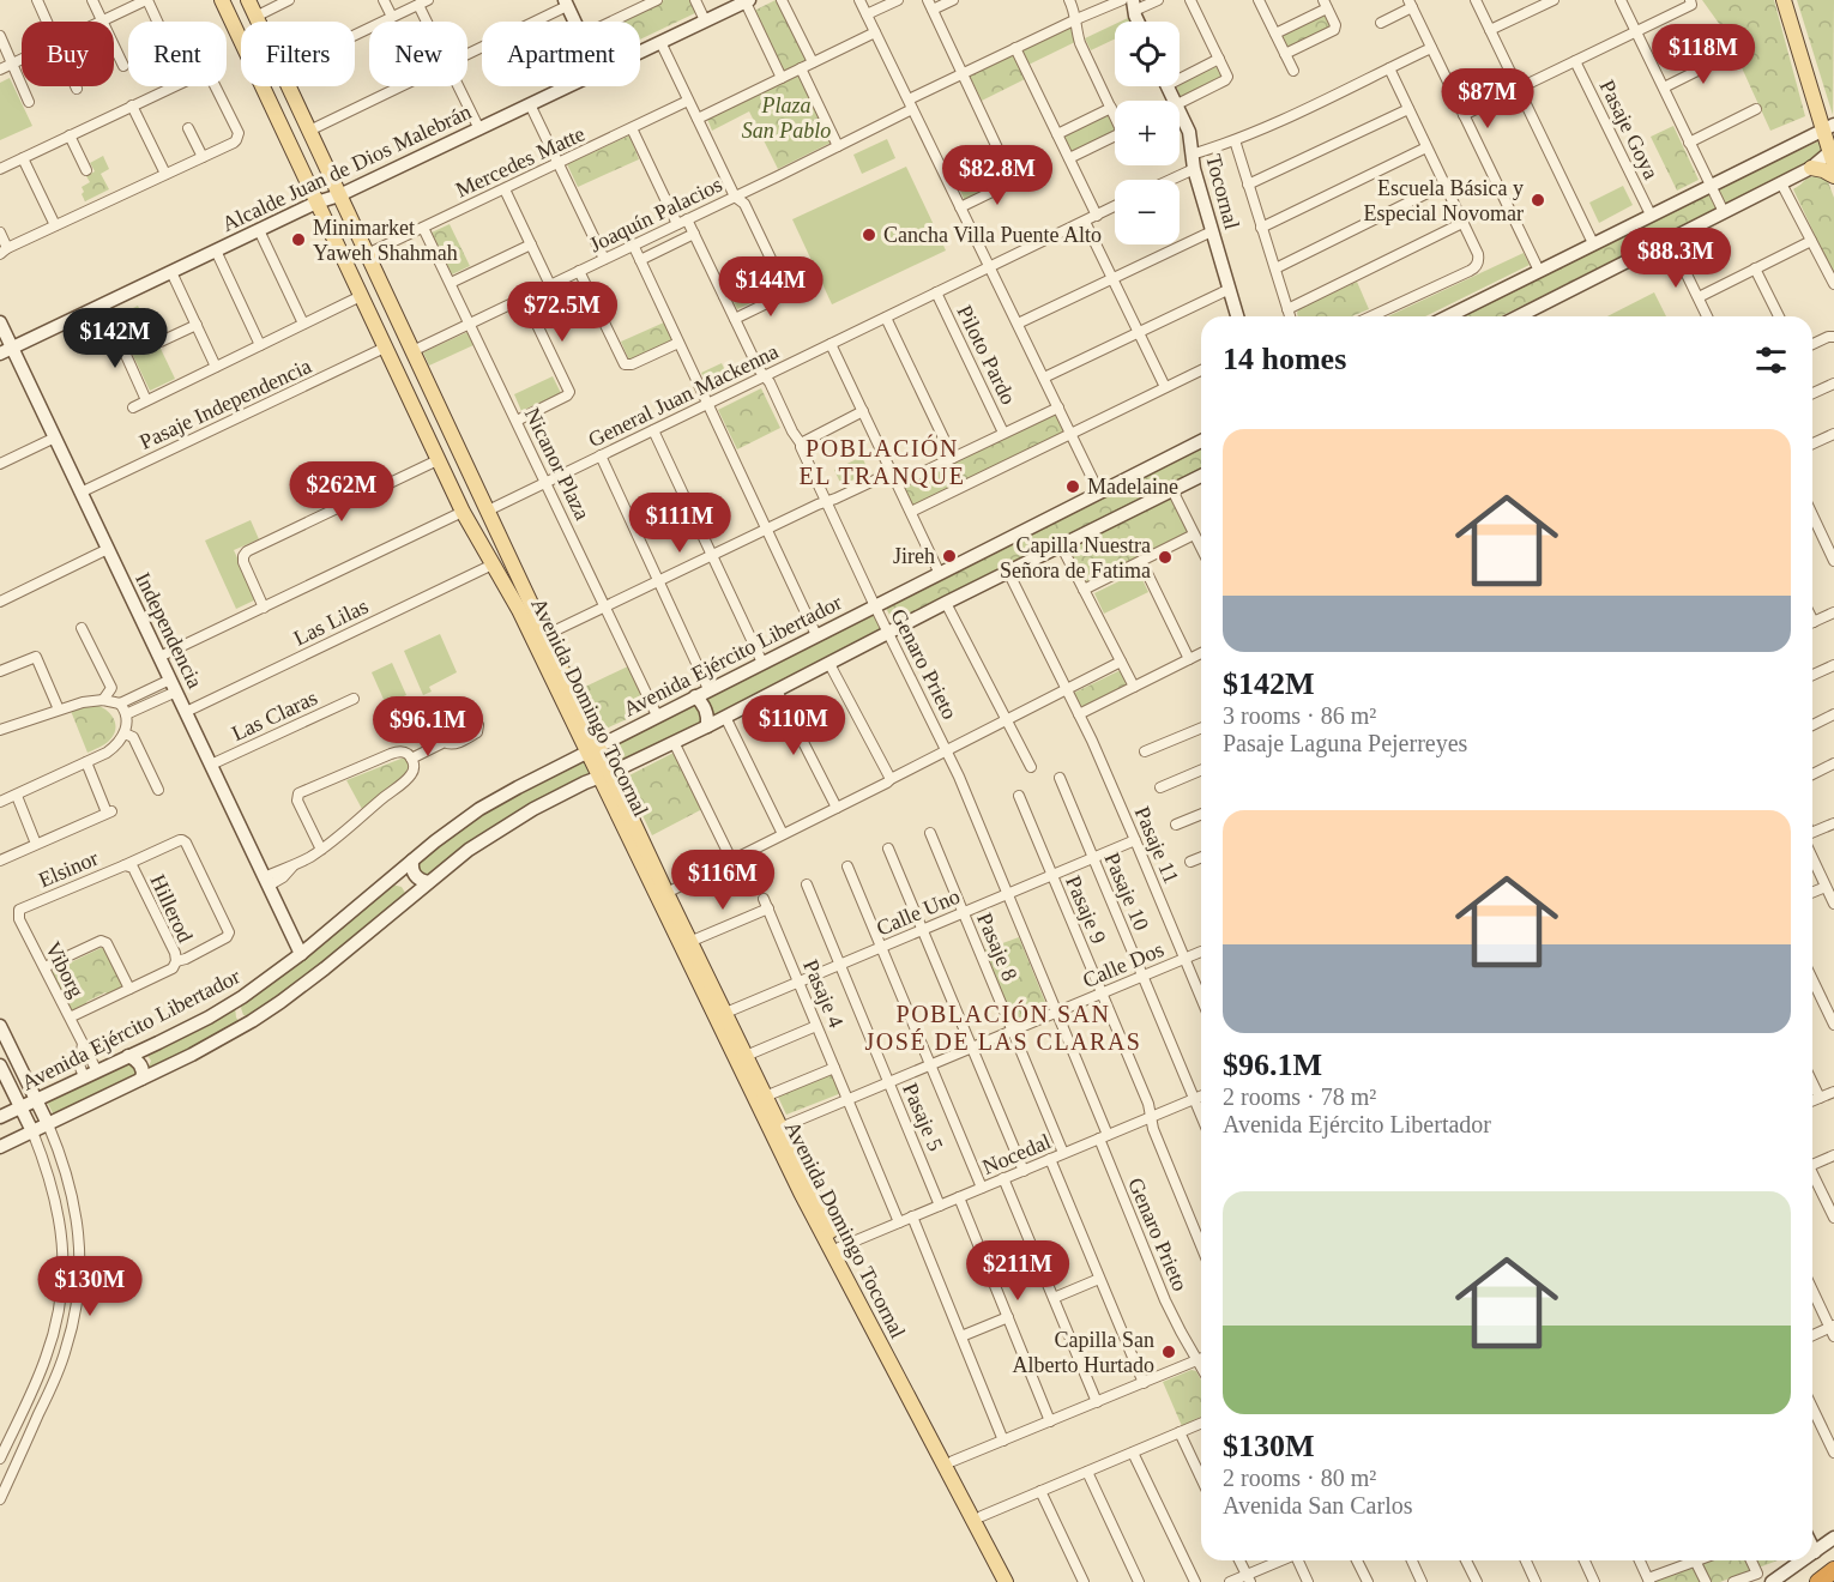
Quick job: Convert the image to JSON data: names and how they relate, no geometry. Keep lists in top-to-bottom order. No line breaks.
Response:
{"streets":{"main road":["Alcalde Juan de Dios Malebrán","Tocornal","Independencia","Avenida Ejército Libertador","Avenida Domingo Tocornal"],"street":["Pasaje Goya","Mercedes Matte","Joaquín Palacios","Piloto Pardo","General Juan Mackenna","Pasaje Independencia","Nicanor Plaza","Las Lilas","Genaro Prieto","Las Claras","Pasaje 11","Elsinor","Pasaje 10","Hillerod","Pasaje 9","Calle Uno","Pasaje 8","Calle Dos","Viborg","Pasaje 4","Pasaje 5","Nocedal"]},"crossings":[["Mercedes Matte","Nicanor Plaza"],["Mercedes Matte","Avenida Domingo Tocornal"],["Alcalde Juan de Dios Malebrán","Independencia"],["Alcalde Juan de Dios Malebrán","Avenida Domingo Tocornal"],["Joaquín Palacios","Nicanor Plaza"],["Joaquín Palacios","Genaro Prieto"],["Joaquín Palacios","Avenida Domingo Tocornal"],["Piloto Pardo","General Juan Mackenna"],["General Juan Mackenna","Nicanor Plaza"],["General Juan Mackenna","Genaro Prieto"],["General Juan Mackenna","Avenida Domingo Tocornal"],["Pasaje Independencia","Independencia"],["Pasaje Independencia","Avenida Domingo Tocornal"],["Nicanor Plaza","Avenida Ejército Libertador"],["Las Lilas","Independencia"],["Las Lilas","Avenida Domingo Tocornal"],["Independencia","Avenida Ejército Libertador"],["Independencia","Las Claras"],["Avenida Ejército Libertador","Genaro Prieto"],["Avenida Ejército Libertador","Avenida Domingo Tocornal"],["Avenida Ejército Libertador","Viborg"],["Genaro Prieto","Calle Uno"],["Genaro Prieto","Calle Dos"],["Genaro Prieto","Nocedal"],["Avenida Domingo Tocornal","Calle Uno"],["Avenida Domingo Tocornal","Calle Dos"],["Avenida Domingo Tocornal","Pasaje 4"],["Avenida Domingo Tocornal","Nocedal"],["Pasaje 11","Calle Uno"],["Pasaje 11","Calle Dos"],["Elsinor","Hillerod"],["Elsinor","Viborg"],["Pasaje 10","Calle Uno"],["Pasaje 10","Calle Dos"],["Pasaje 10","Nocedal"],["Pasaje 9","Calle Uno"],["Pasaje 9","Calle Dos"],["Pasaje 9","Nocedal"],["Calle Uno","Pasaje 8"],["Calle Uno","Pasaje 4"],["Calle Uno","Pasaje 5"],["Pasaje 8","Calle Dos"],["Pasaje 8","Nocedal"],["Calle Dos","Pasaje 4"],["Calle Dos","Pasaje 5"],["Pasaje 4","Nocedal"],["Pasaje 5","Nocedal"]],"districts":["POBLACIÓN EL TRANQUE","POBLACIÓN SAN JOSÉ DE LAS CLARAS"],"parks":["Plaza San Pablo"],"places":["Escuela Básica y Especial Novomar","Cancha Villa Puente Alto","Minimarket Yaweh Shahmah","Madelaine","Jireh","Capilla Nuestra Señora de Fatima","Capilla San Alberto Hurtado"],"page":{"map_buttons":["+","−"],"chip":["Buy","Rent","Filters","New","Apartment"],"price":["$118M","$87M","$82.8M","$88.3M","$144M","$72.5M","$142M","$262M","$111M","$110M","$96.1M","$116M","$211M","$130M"],"heading":"14 homes","list":[{"name":"$142M","note":"3 rooms · 86 m² · Pasaje Laguna Pejerreyes"},{"name":"$96.1M","note":"2 rooms · 78 m² · Avenida Ejército Libertador"},{"name":"$130M","note":"2 rooms · 80 m² · Avenida San Carlos"}]}}
